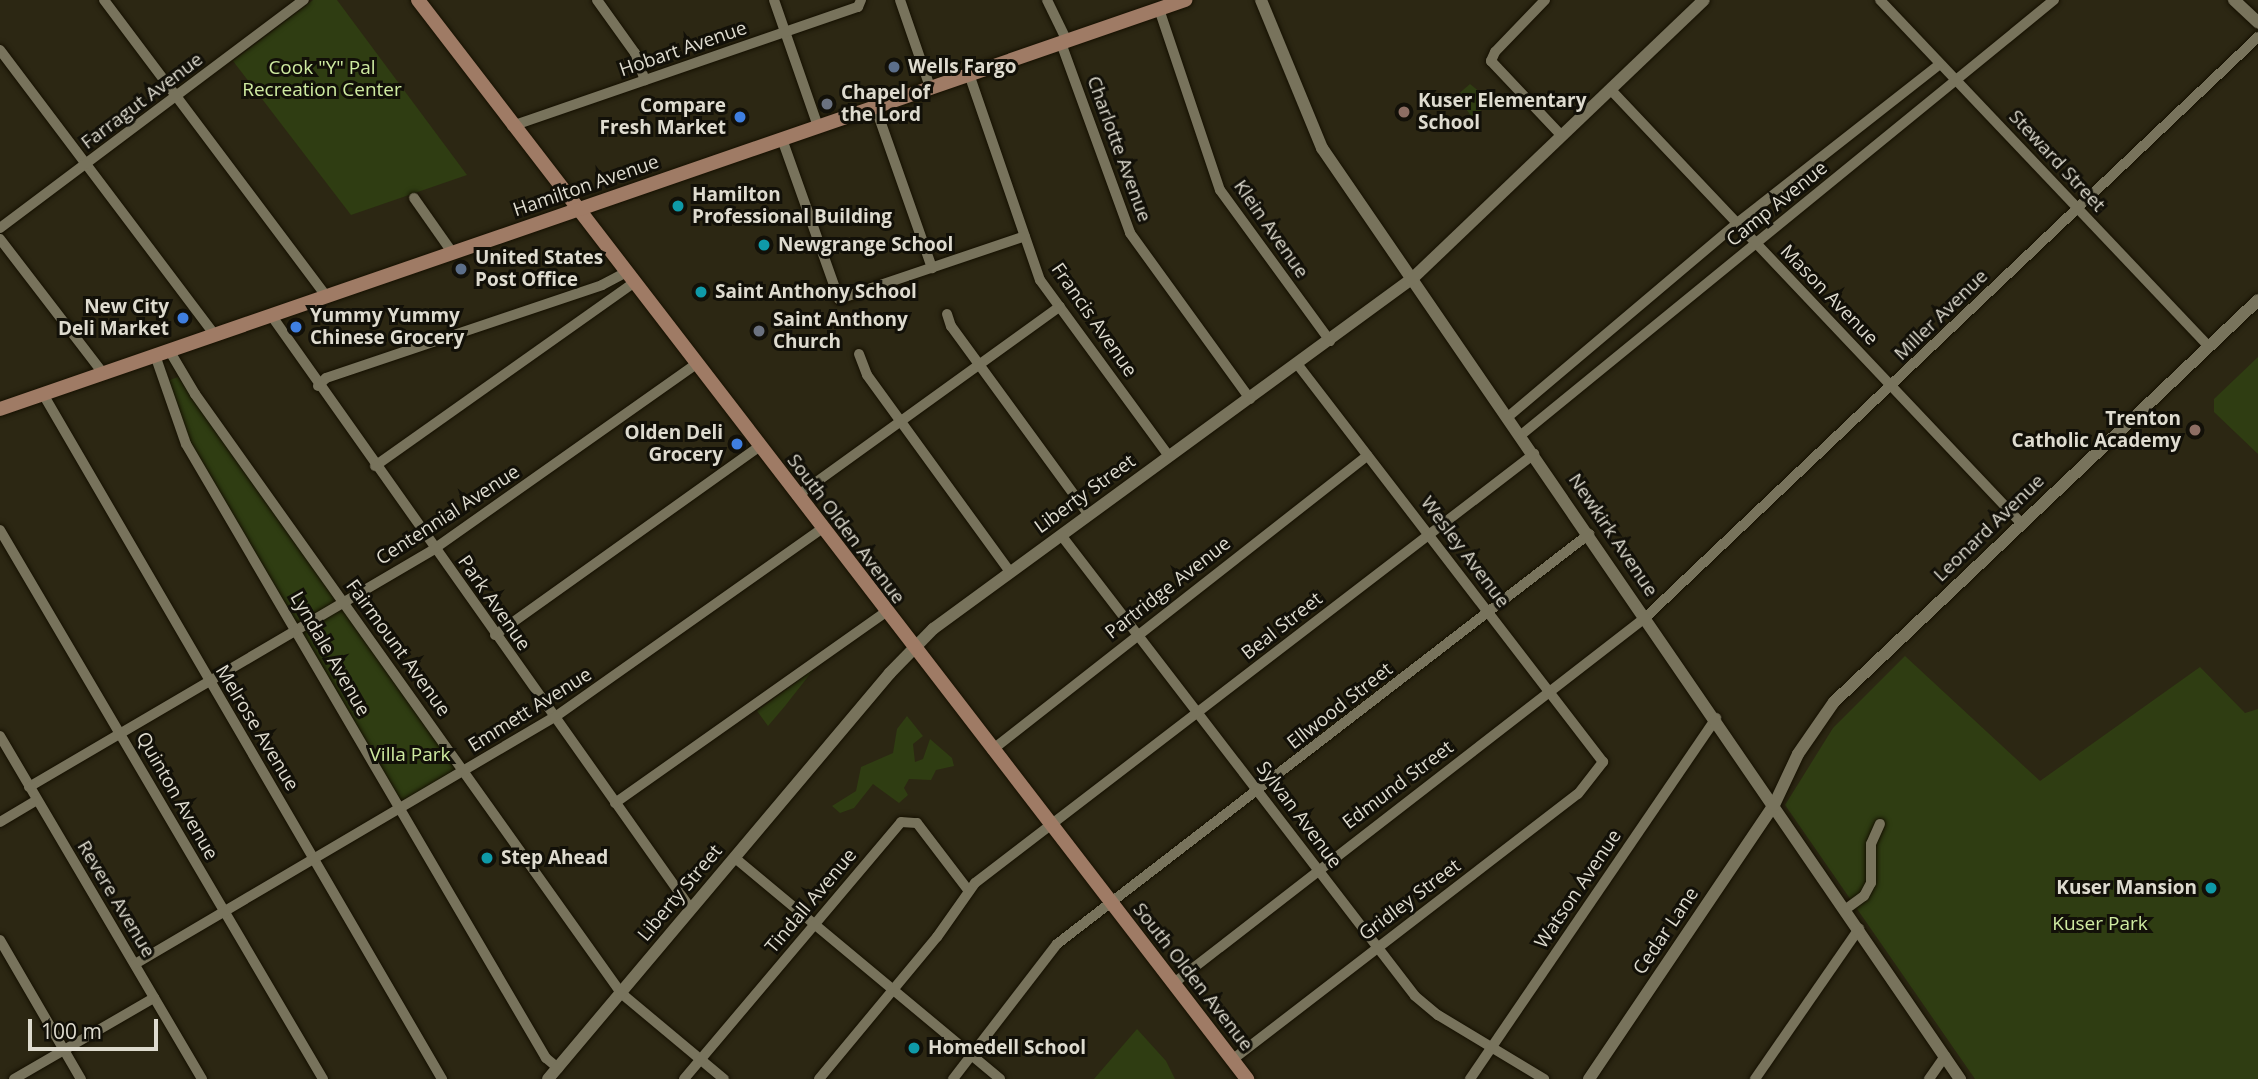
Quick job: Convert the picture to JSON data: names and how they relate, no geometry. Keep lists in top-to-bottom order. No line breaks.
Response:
{"streets":{"main road":["Hamilton Avenue","South Olden Avenue"],"street":["Hobart Avenue","Farragut Avenue","Charlotte Avenue","Steward Street","Camp Avenue","Klein Avenue","Mason Avenue","Miller Avenue","Francis Avenue","Liberty Street","Centennial Avenue","Leonard Avenue","Newkirk Avenue","Wesley Avenue","Partridge Avenue","Park Avenue","Beal Street","Fairmount Avenue","Lyndale Avenue","Ellwood Street","Emmett Avenue","Melrose Avenue","Edmund Street","Quinton Avenue","Sylvan Avenue","Watson Avenue","Revere Avenue","Gridley Street","Tindall Avenue","Cedar Lane"]},"crossings":[["Hobart Avenue","South Olden Avenue"],["Charlotte Avenue","Hamilton Avenue"],["Charlotte Avenue","Liberty Street"],["Steward Street","Camp Avenue"],["Steward Street","Miller Avenue"],["Steward Street","Leonard Avenue"],["Hamilton Avenue","Klein Avenue"],["Hamilton Avenue","Francis Avenue"],["Hamilton Avenue","South Olden Avenue"],["Hamilton Avenue","Park Avenue"],["Hamilton Avenue","Fairmount Avenue"],["Hamilton Avenue","Lyndale Avenue"],["Hamilton Avenue","Melrose Avenue"],["Camp Avenue","Mason Avenue"],["Camp Avenue","Newkirk Avenue"],["Klein Avenue","Liberty Street"],["Mason Avenue","Miller Avenue"],["Mason Avenue","Liberty Street"],["Mason Avenue","Leonard Avenue"],["Miller Avenue","Newkirk Avenue"],["Miller Avenue","Edmund Street"],["Francis Avenue","Liberty Street"],["Liberty Street","South Olden Avenue"],["Liberty Street","Newkirk Avenue"],["Liberty Street","Wesley Avenue"],["Liberty Street","Park Avenue"],["Liberty Street","Fairmount Avenue"],["Liberty Street","Lyndale Avenue"],["Liberty Street","Sylvan Avenue"],["Centennial Avenue","South Olden Avenue"],["Centennial Avenue","Park Avenue"],["Centennial Avenue","Fairmount Avenue"],["Centennial Avenue","Lyndale Avenue"],["Centennial Avenue","Melrose Avenue"],["Centennial Avenue","Quinton Avenue"],["Centennial Avenue","Revere Avenue"],["Leonard Avenue","Newkirk Avenue"],["Leonard Avenue","Cedar Lane"],["South Olden Avenue","Partridge Avenue"],["South Olden Avenue","Beal Street"],["South Olden Avenue","Ellwood Street"],["South Olden Avenue","Emmett Avenue"],["South Olden Avenue","Edmund Street"],["South Olden Avenue","Gridley Street"],["Newkirk Avenue","Beal Street"],["Newkirk Avenue","Ellwood Street"],["Newkirk Avenue","Edmund Street"],["Newkirk Avenue","Watson Avenue"],["Newkirk Avenue","Cedar Lane"],["Wesley Avenue","Partridge Avenue"],["Wesley Avenue","Beal Street"],["Wesley Avenue","Ellwood Street"],["Wesley Avenue","Edmund Street"],["Wesley Avenue","Gridley Street"],["Partridge Avenue","Sylvan Avenue"],["Park Avenue","Emmett Avenue"],["Beal Street","Sylvan Avenue"],["Beal Street","Tindall Avenue"],["Fairmount Avenue","Lyndale Avenue"],["Fairmount Avenue","Emmett Avenue"],["Fairmount Avenue","Tindall Avenue"],["Lyndale Avenue","Emmett Avenue"],["Ellwood Street","Sylvan Avenue"],["Emmett Avenue","Melrose Avenue"],["Emmett Avenue","Quinton Avenue"],["Emmett Avenue","Revere Avenue"],["Edmund Street","Sylvan Avenue"],["Sylvan Avenue","Watson Avenue"],["Sylvan Avenue","Gridley Street"]],"parks":["Cook \"Y\" Pal Recreation Center","Villa Park","Kuser Park"],"places":["Wells Fargo","Chapel of the Lord","Kuser Elementary School","Compare Fresh Market","Hamilton Professional Building","Newgrange School","United States Post Office","Saint Anthony School","New City Deli Market","Yummy Yummy Chinese Grocery","Saint Anthony Church","Trenton Catholic Academy","Olden Deli Grocery","Step Ahead","Kuser Mansion","Homedell School"],"scale_bar":"100 m"}
